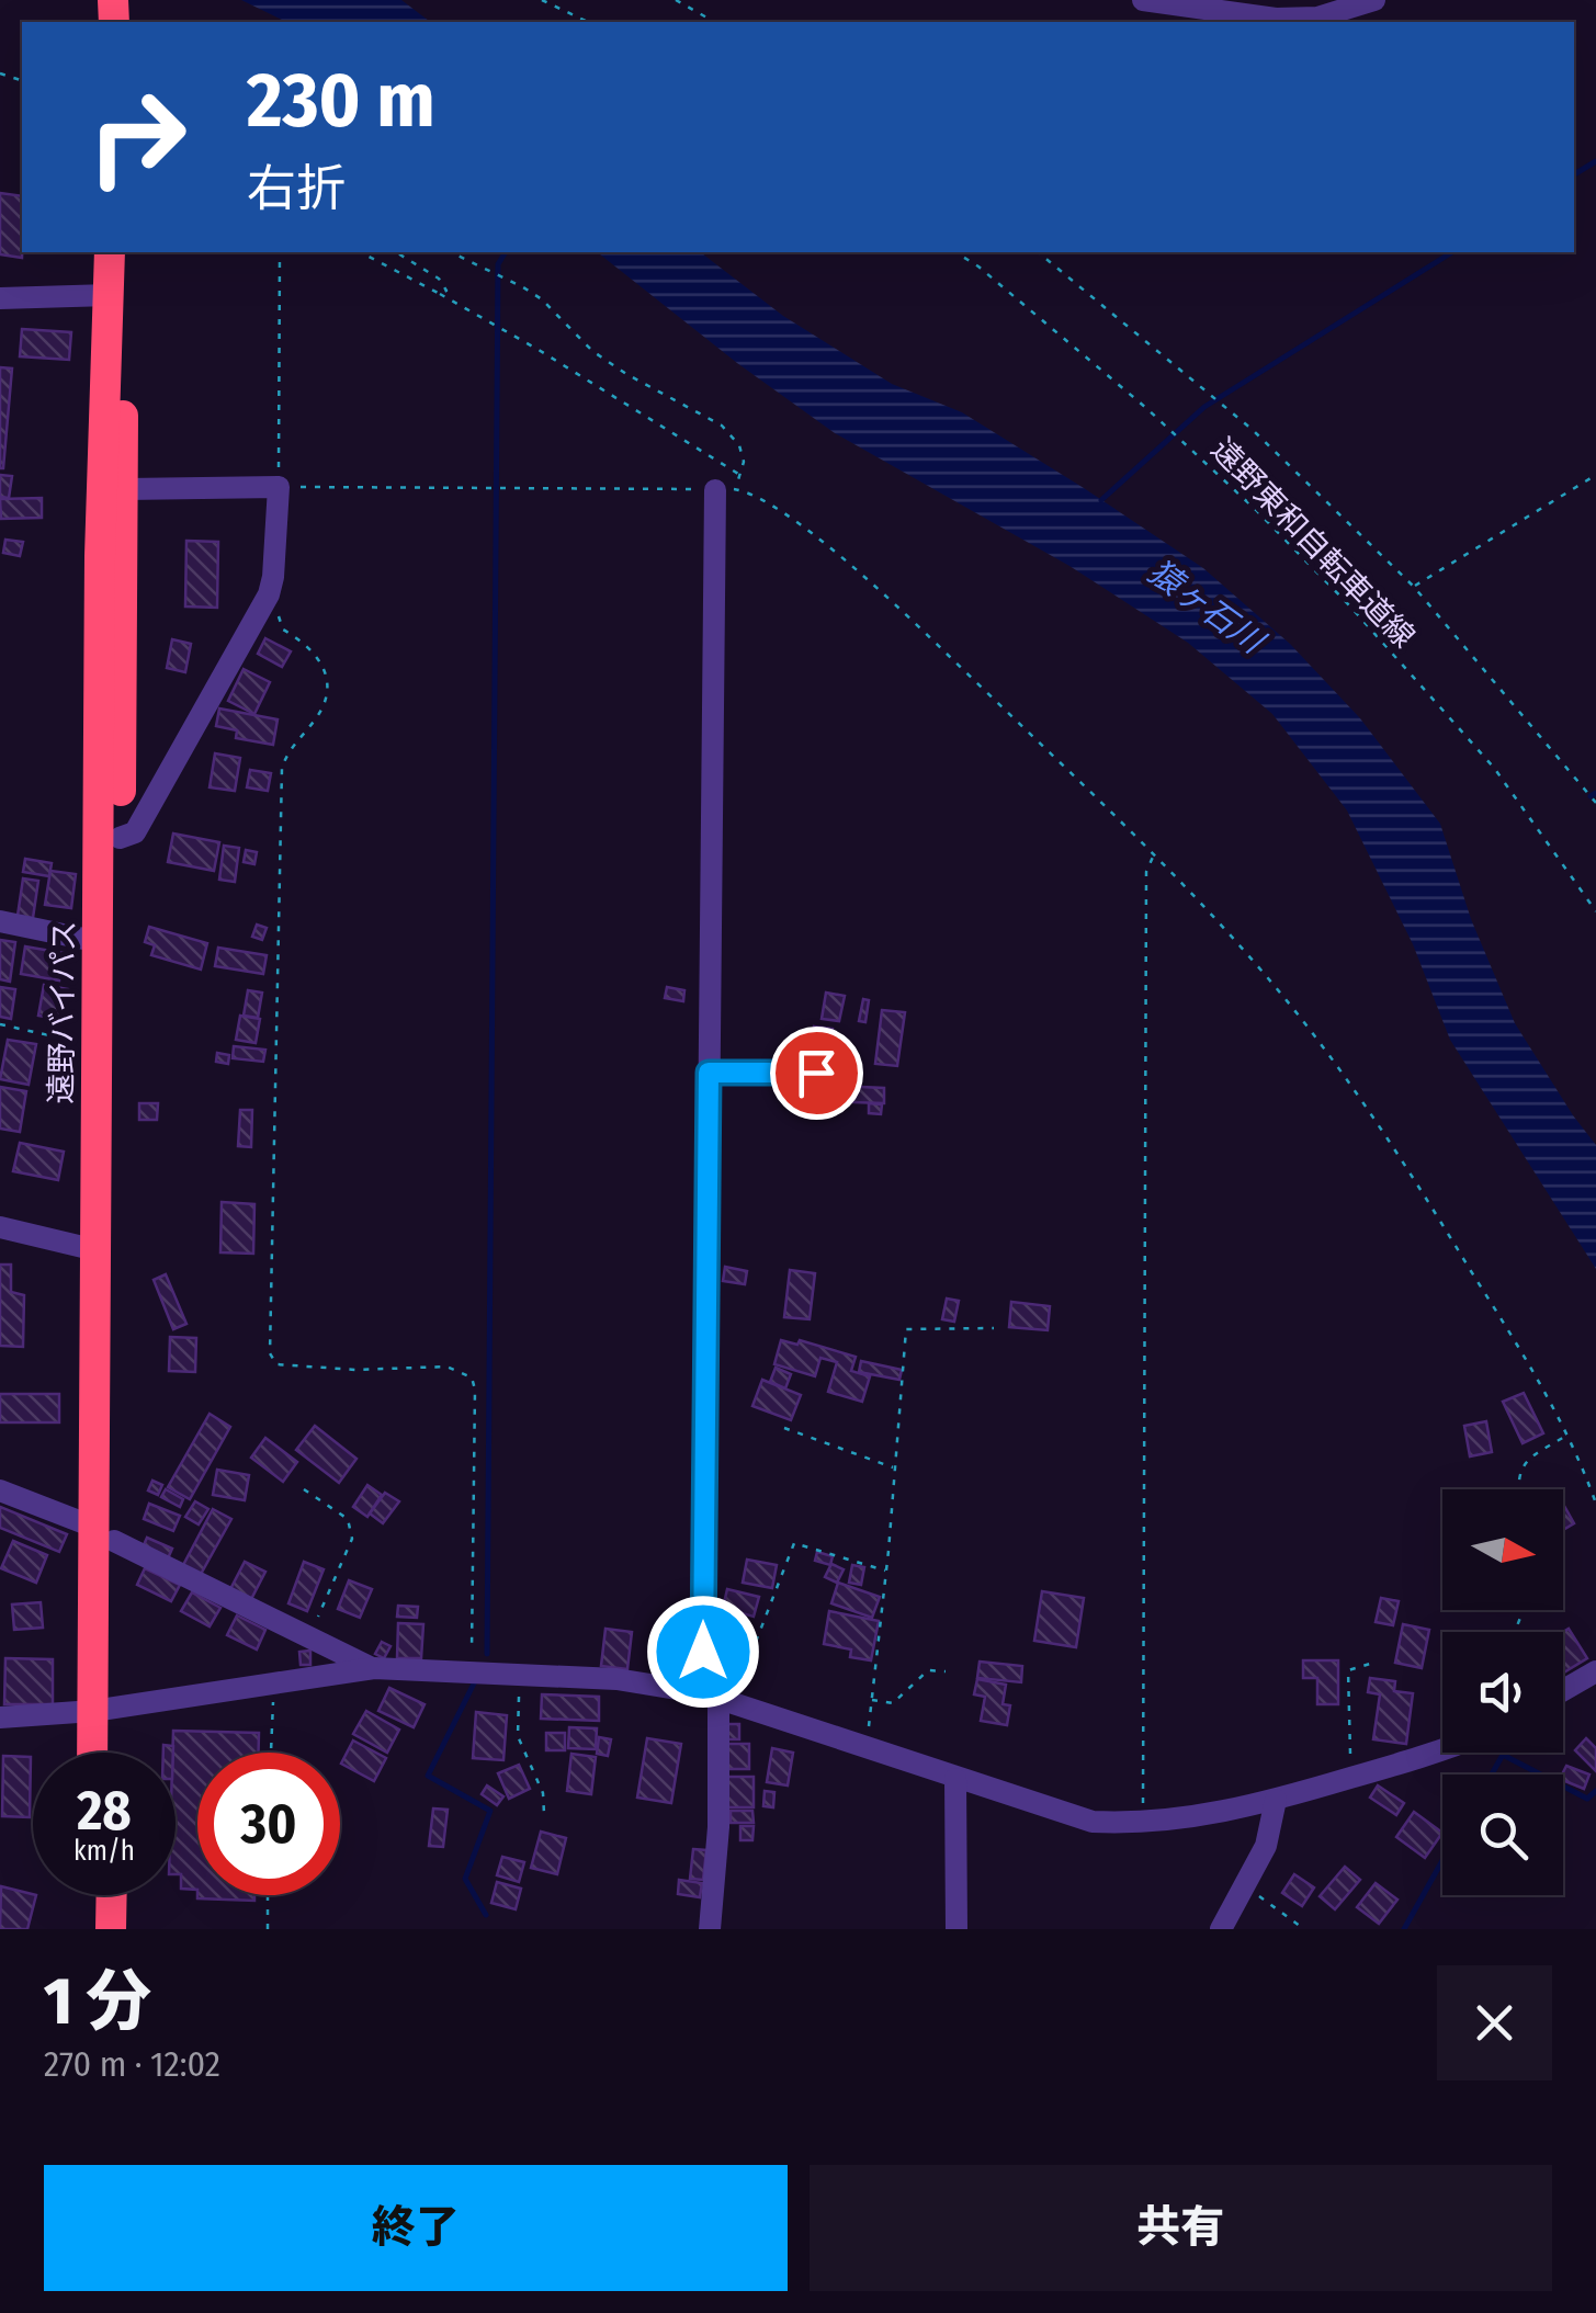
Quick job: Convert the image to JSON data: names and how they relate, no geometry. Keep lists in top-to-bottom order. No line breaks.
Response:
{"streets":{"highway":["遠野バイパス"],"path":["遠野東和自転車道線"]},"water":["猿ヶ石川"],"north":"right","page":{"turn":["230 m","右折"],"speed":"28 km/h","limit":"30","heading":["1 分","270 m · 12:02"],"buttons":["終了","共有"]}}
